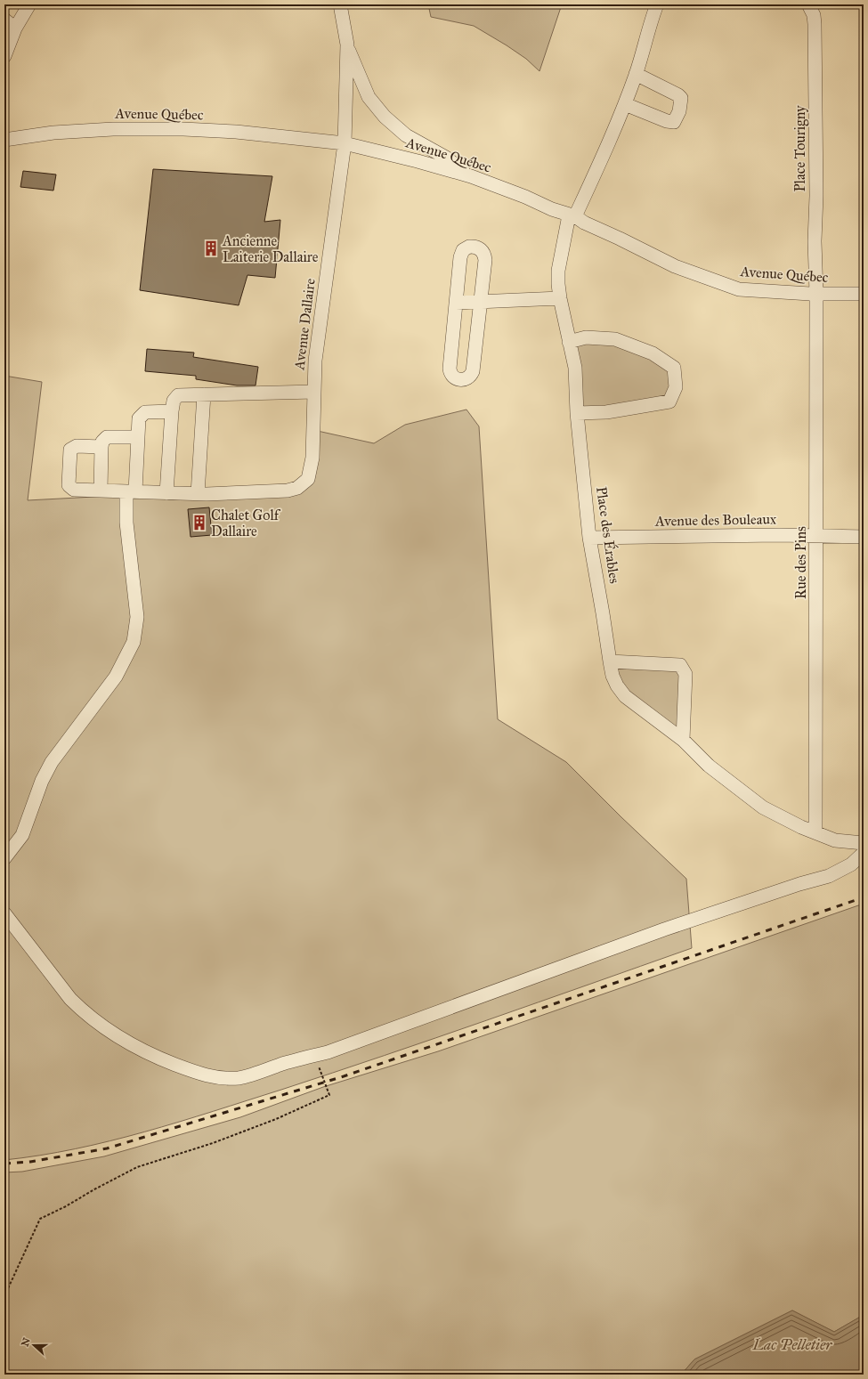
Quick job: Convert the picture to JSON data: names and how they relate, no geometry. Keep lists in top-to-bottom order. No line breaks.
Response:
{"streets":{"street":["Avenue Québec","Place Tourigny","Avenue Dallaire","Avenue des Bouleaux","Place des Érables","Rue des Pins"]},"crossings":[["Avenue Québec","Place Tourigny"],["Avenue Québec","Avenue Dallaire"],["Avenue Québec","Place des Érables"],["Avenue Québec","Rue des Pins"],["Place Tourigny","Rue des Pins"],["Avenue des Bouleaux","Place des Érables"],["Avenue des Bouleaux","Rue des Pins"],["Place des Érables","Rue des Pins"]],"water":["Lac Pelletier"],"places":{"building":["Ancienne Laiterie Dallaire","Chalet Golf Dallaire"]},"north":"left"}
